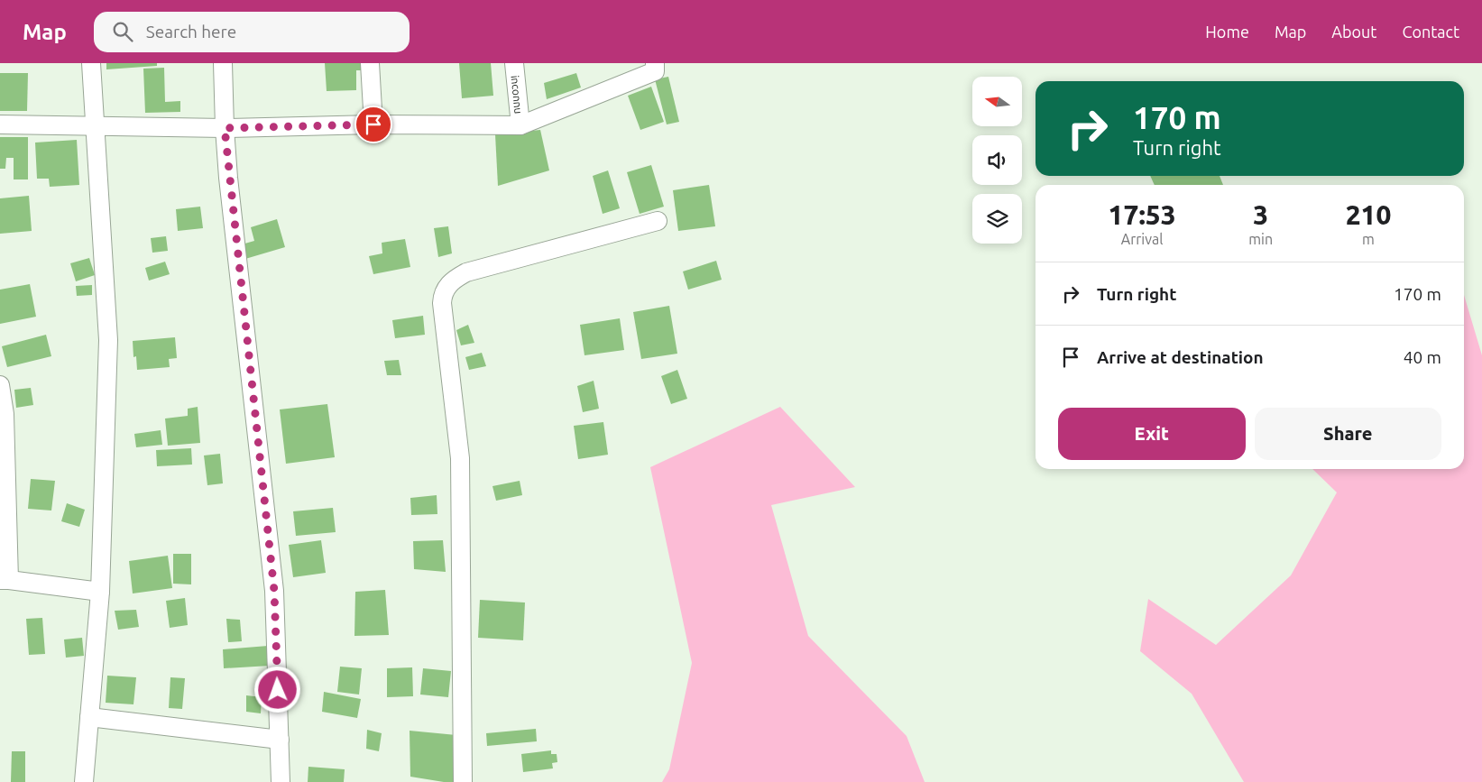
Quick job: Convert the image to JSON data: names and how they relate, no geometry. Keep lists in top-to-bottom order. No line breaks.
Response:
{"streets":{"street":["inconnu"]},"north":"left","page":{"header":"Map","search":"Search here","nav":["Home","Map","About","Contact"],"turn":["170 m","Turn right"],"eta":["17:53","Arrival","3","min","210","m"],"list":[{"name":"Turn right","value":"170 m"},{"name":"Arrive at destination","value":"40 m"}],"buttons":["Exit","Share"]}}
